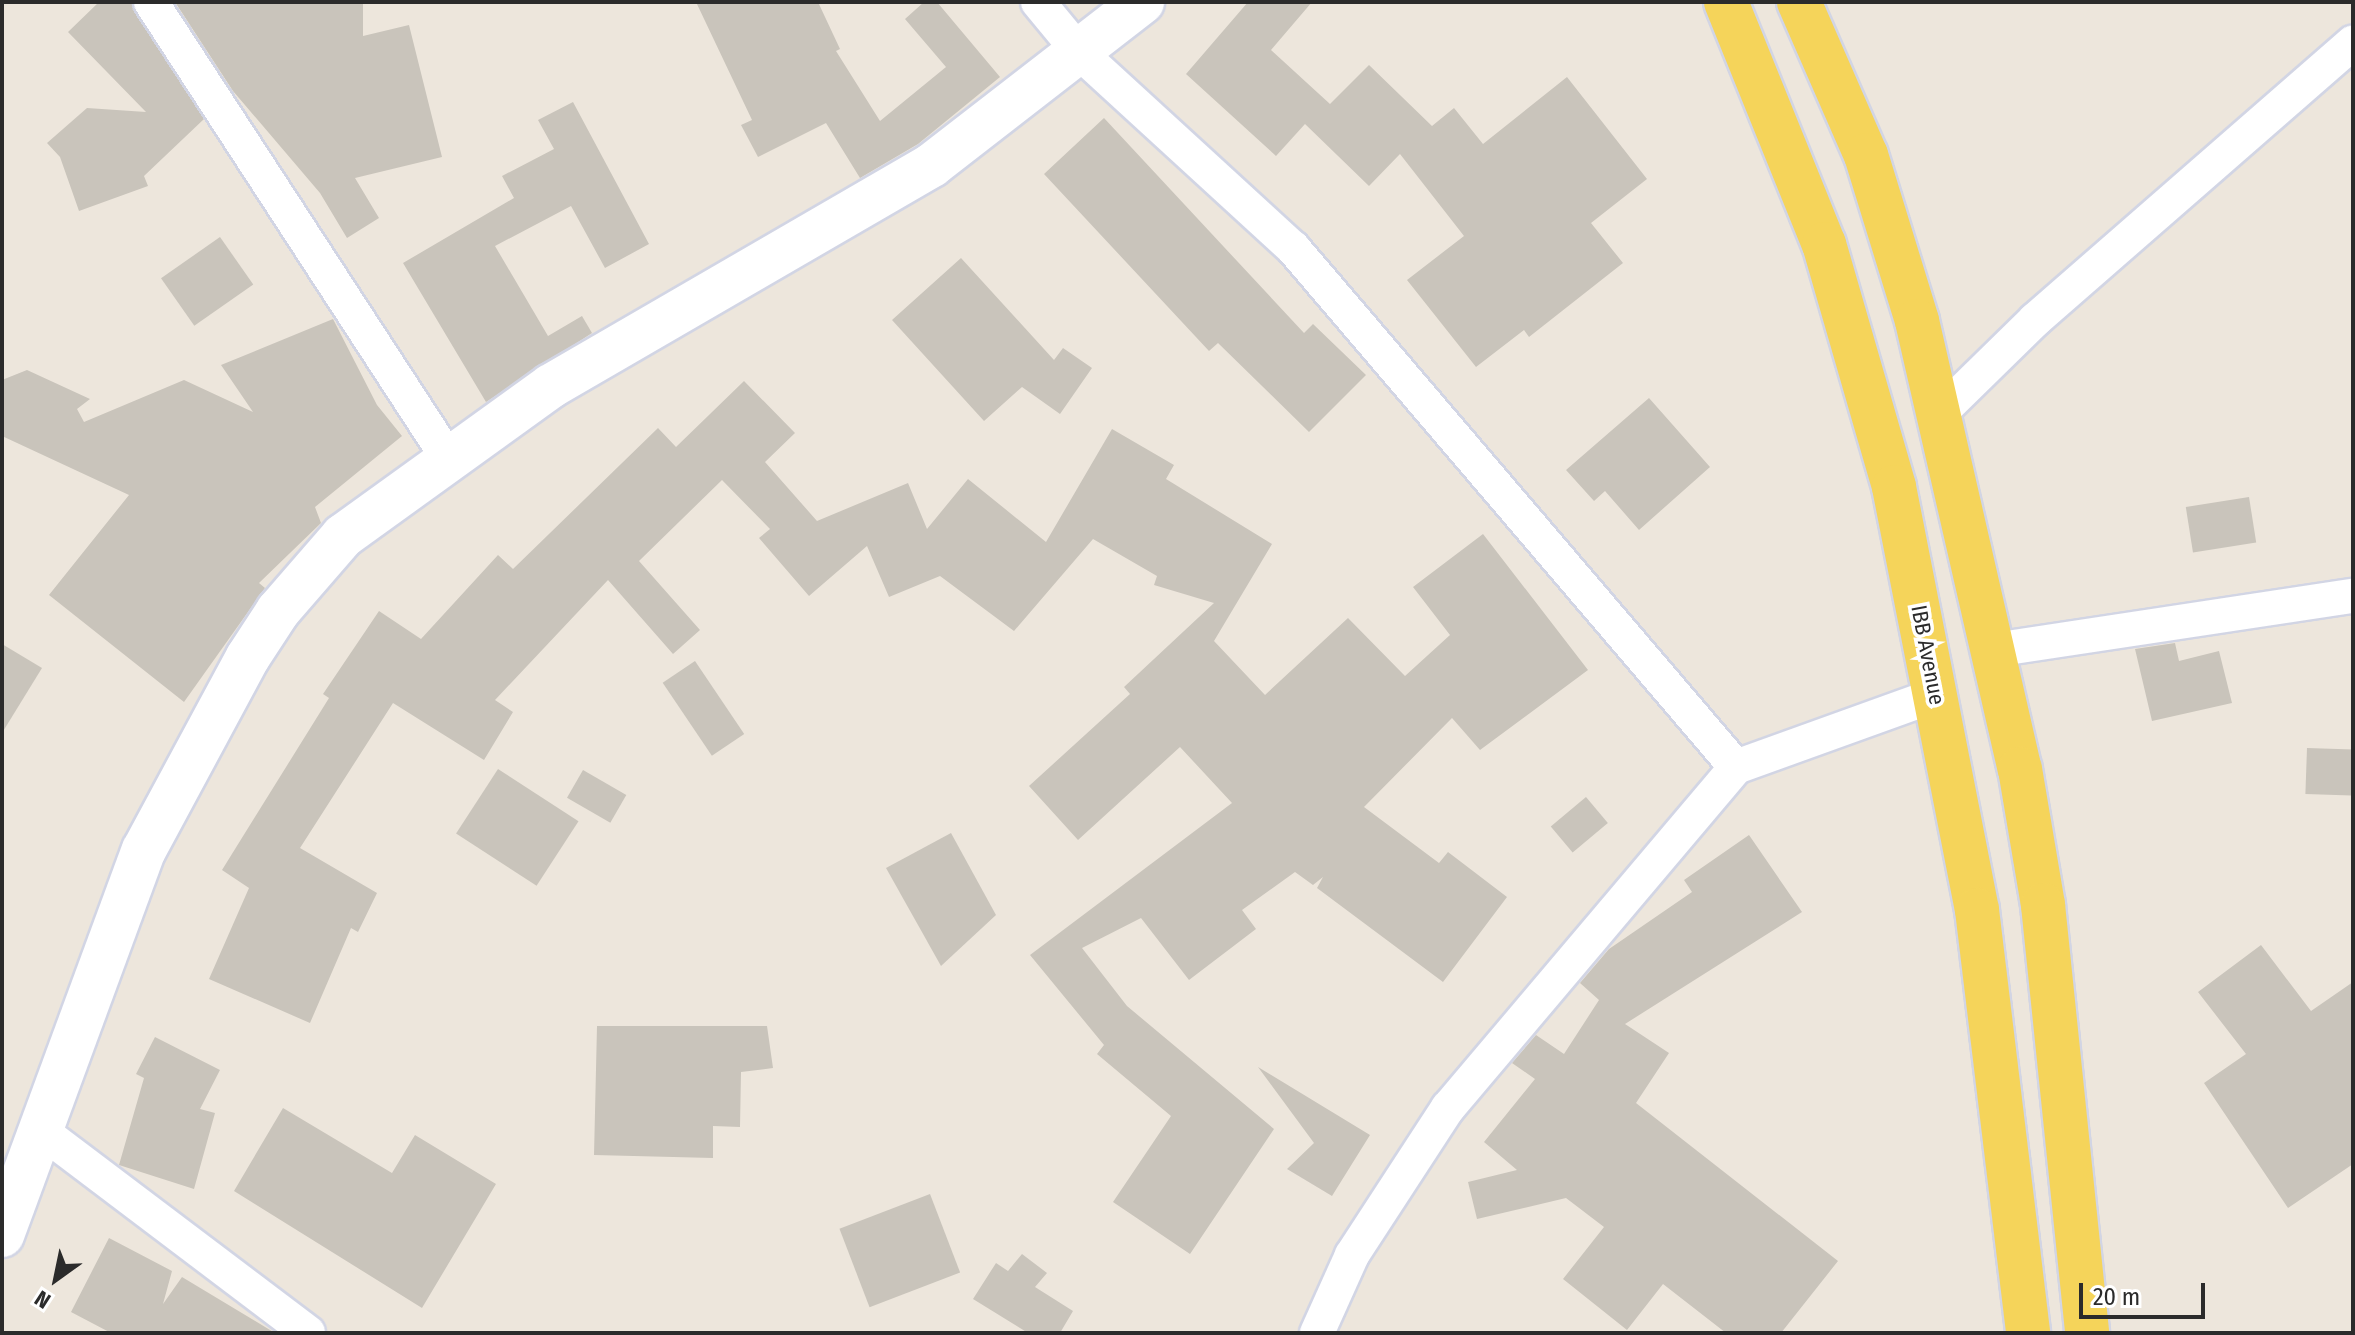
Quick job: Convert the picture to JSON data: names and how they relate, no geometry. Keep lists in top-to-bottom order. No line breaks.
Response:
{"streets":{"main road":["IBB Avenue"]},"scale_bar":"20 m","north":"bottom left"}
